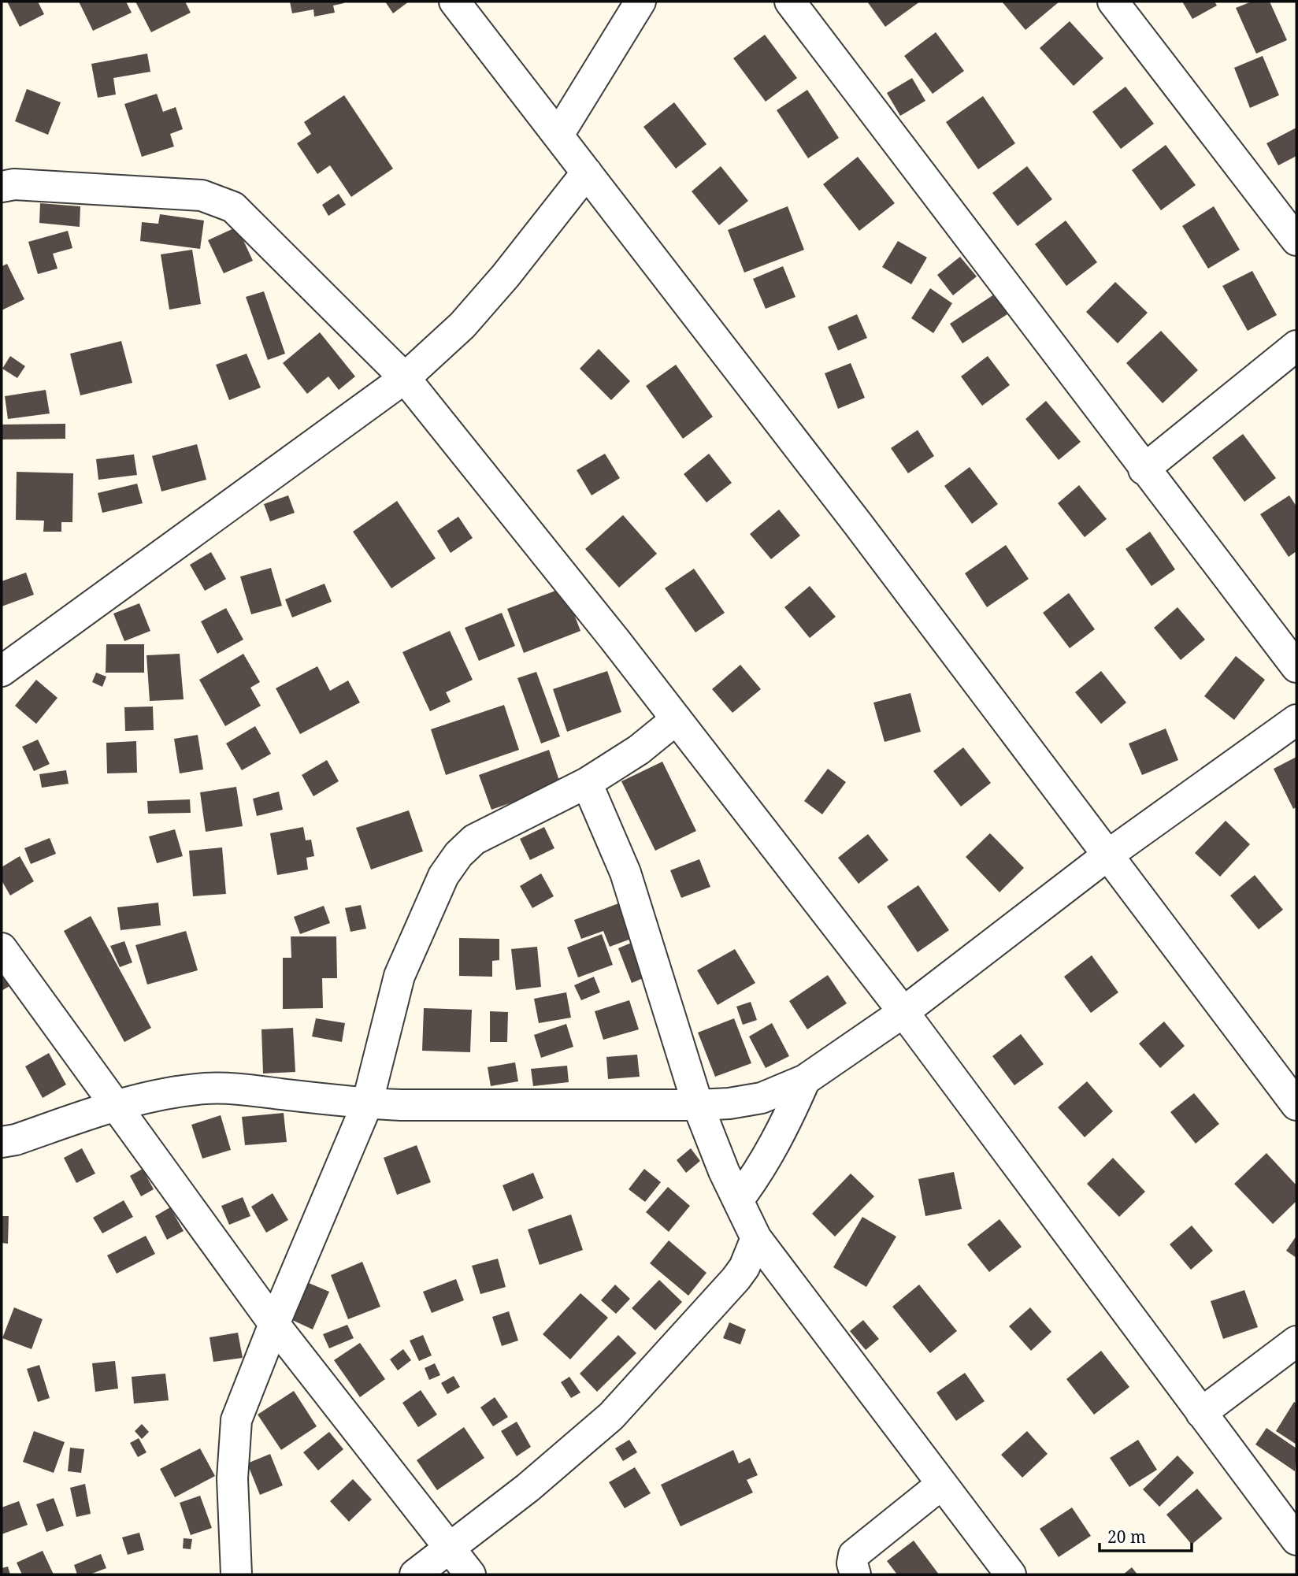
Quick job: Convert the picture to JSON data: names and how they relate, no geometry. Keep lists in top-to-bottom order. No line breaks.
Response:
{"scale_bar":"20 m"}
